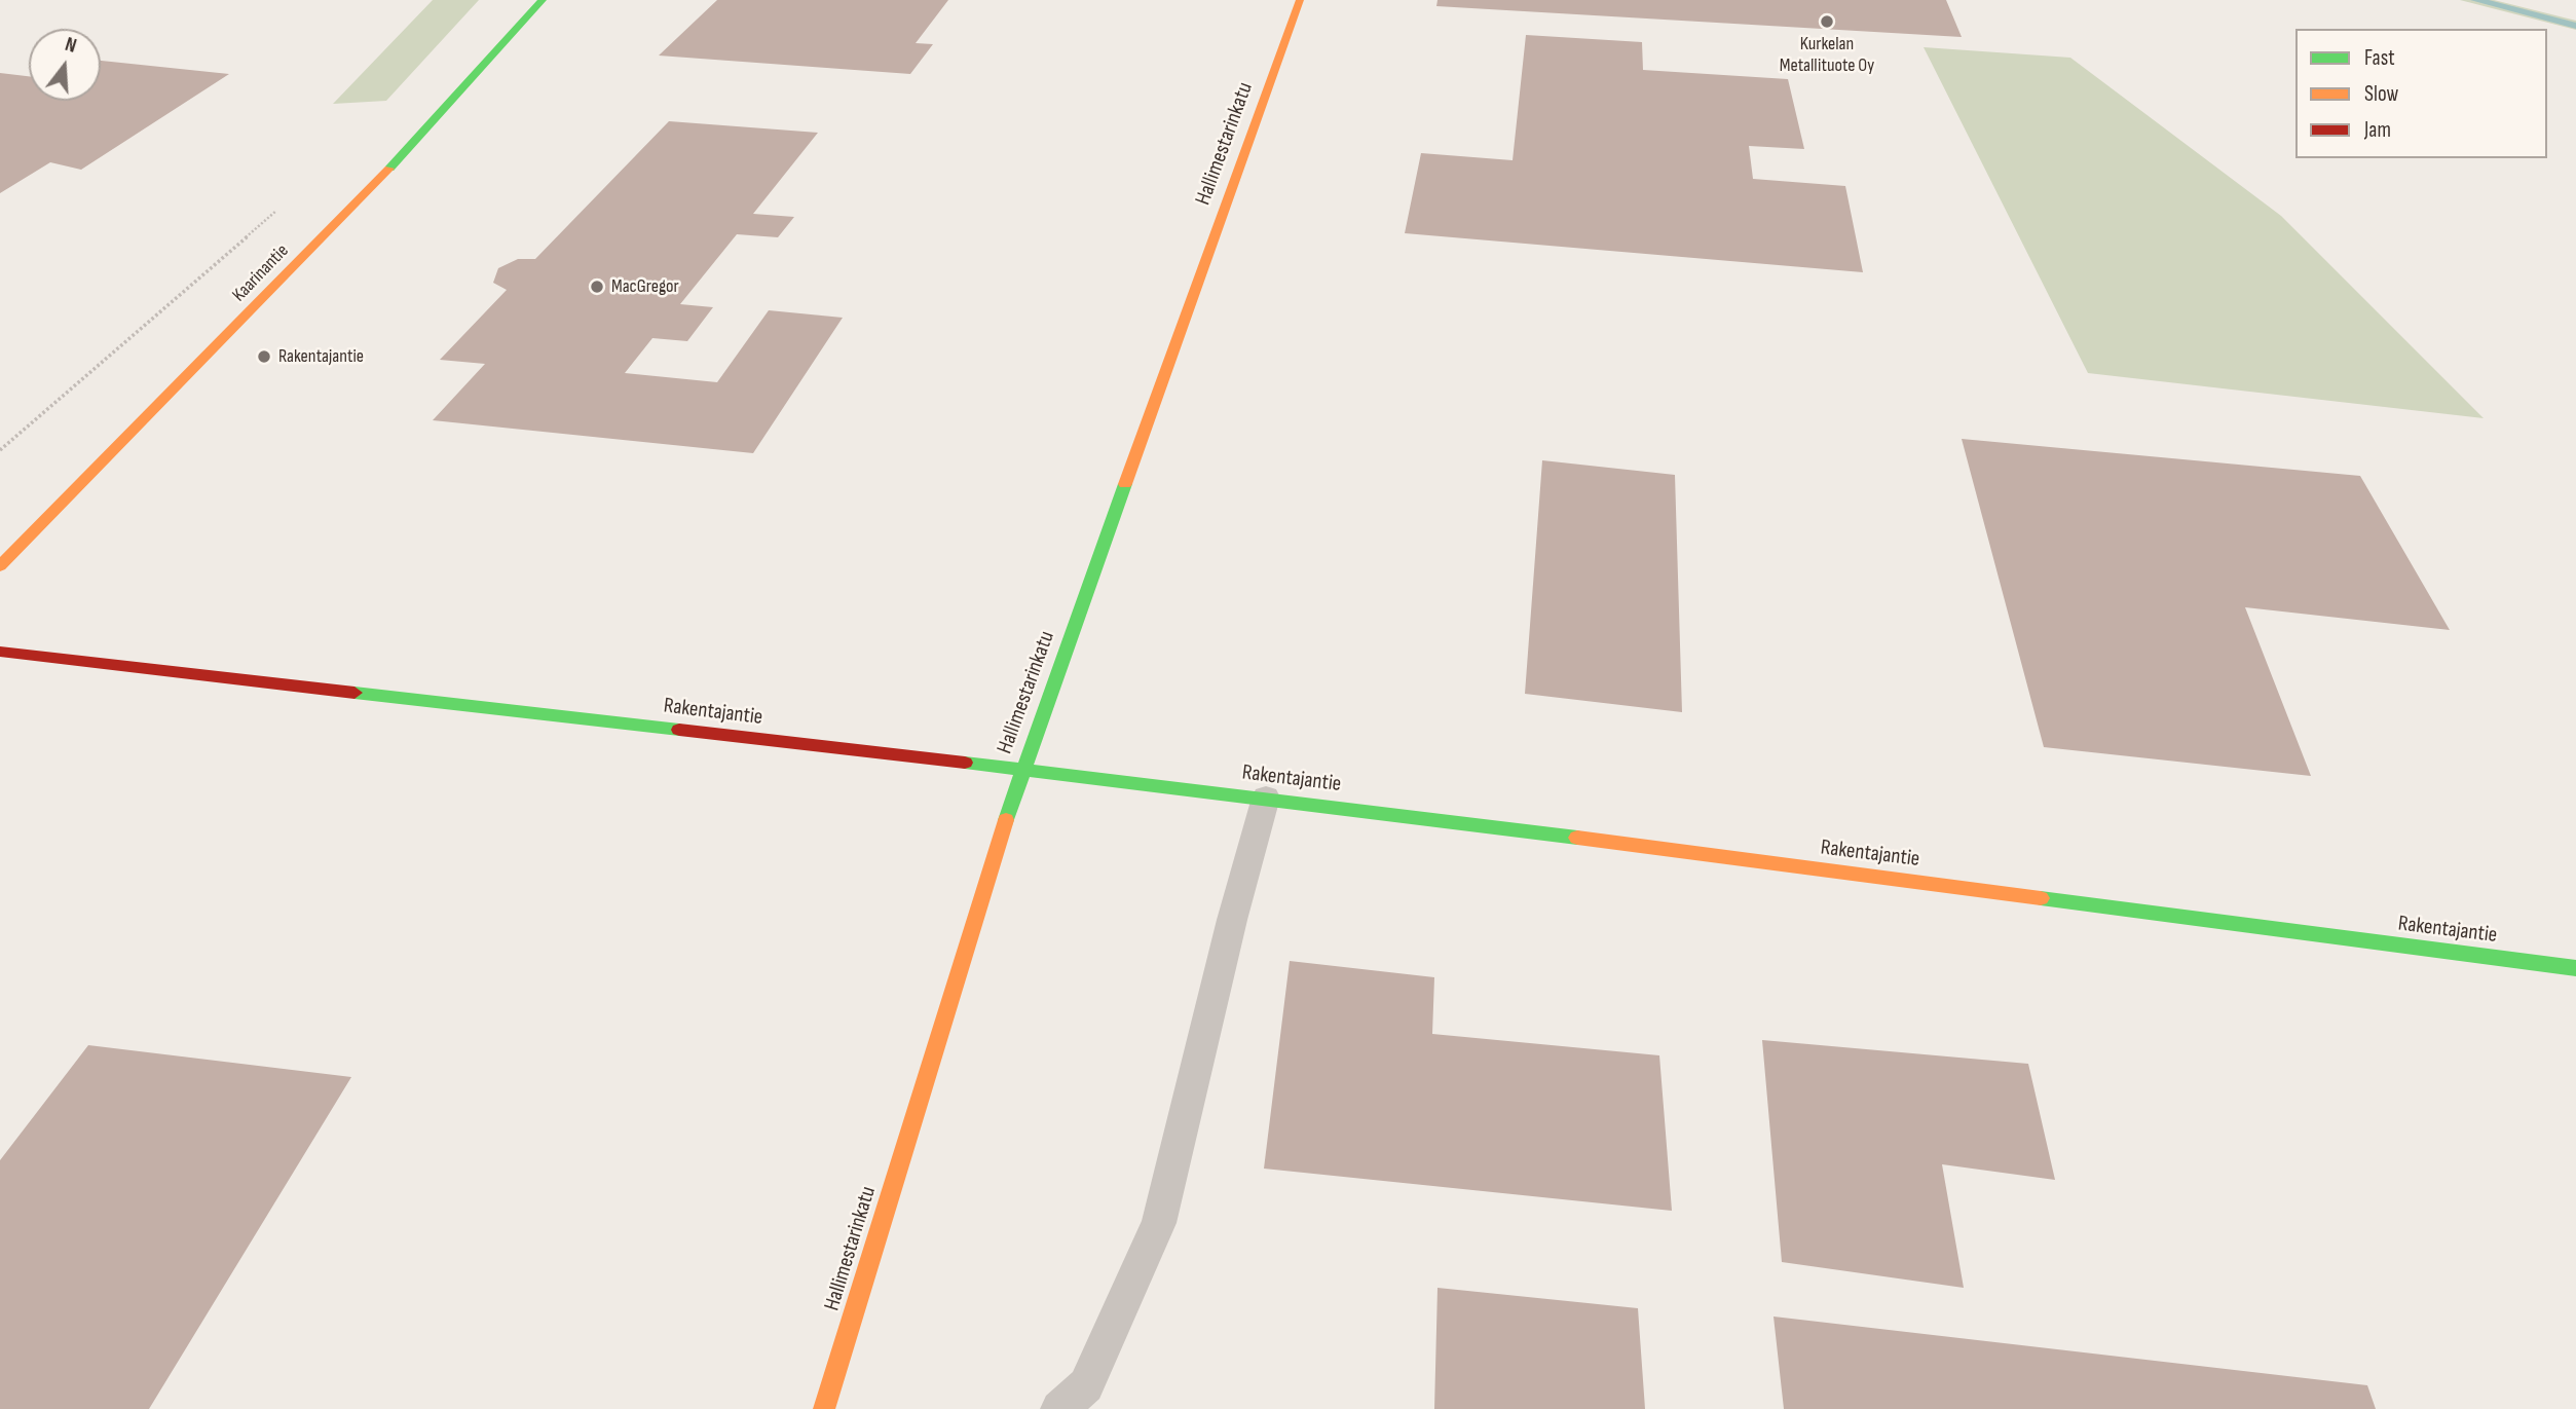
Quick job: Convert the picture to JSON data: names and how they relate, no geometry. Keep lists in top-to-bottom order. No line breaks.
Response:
{"streets":{"street":["Hallimestarinkatu","Kaarinantie","Rakentajantie"]},"crossings":[["Hallimestarinkatu","Rakentajantie"]],"places":["Kurkelan Metallituote Oy","MacGregor","Rakentajantie"],"legend":["Fast","Slow","Jam"],"north":"top"}
